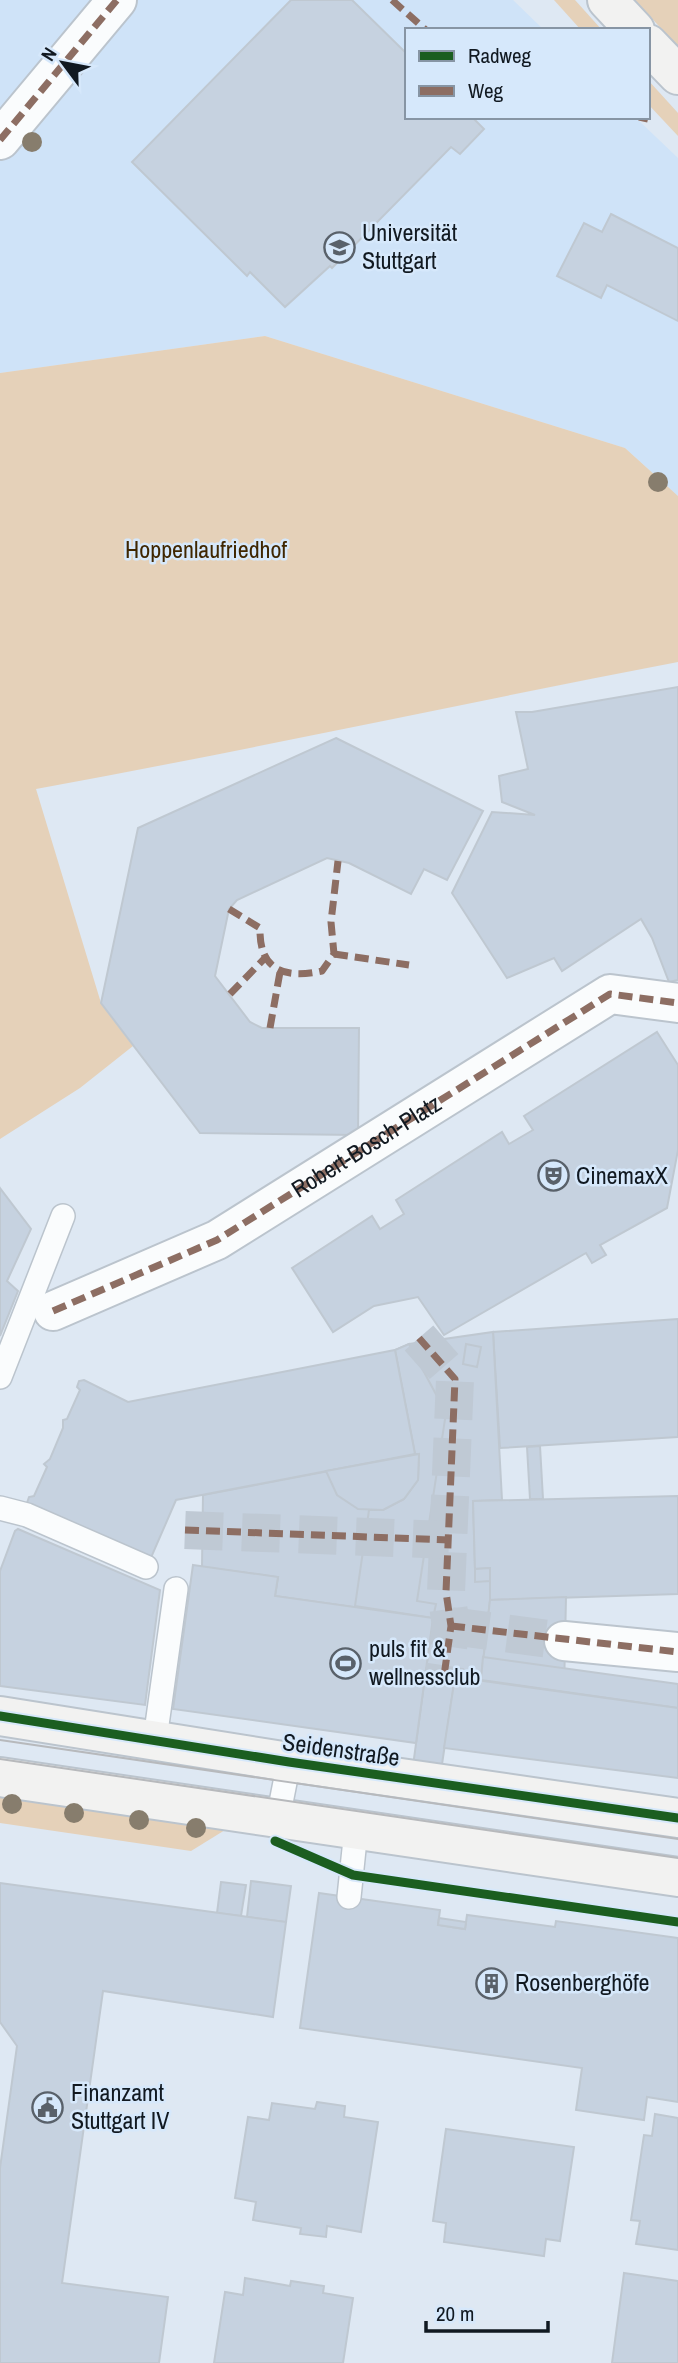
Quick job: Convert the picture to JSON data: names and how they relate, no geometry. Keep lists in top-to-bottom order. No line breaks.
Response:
{"streets":{"street":["Robert-Bosch-Platz","Seidenstraße"]},"parks":["Hoppenlaufriedhof"],"places":{"school or university":["Universität Stuttgart"],"theatre":["CinemaxX"],"sports":["puls fit & wellnessclub"],"building":["Rosenberghöfe"],"public building":["Finanzamt Stuttgart IV"]},"legend":["Radweg","Weg"],"scale_bar":"20 m","north":"top left"}
